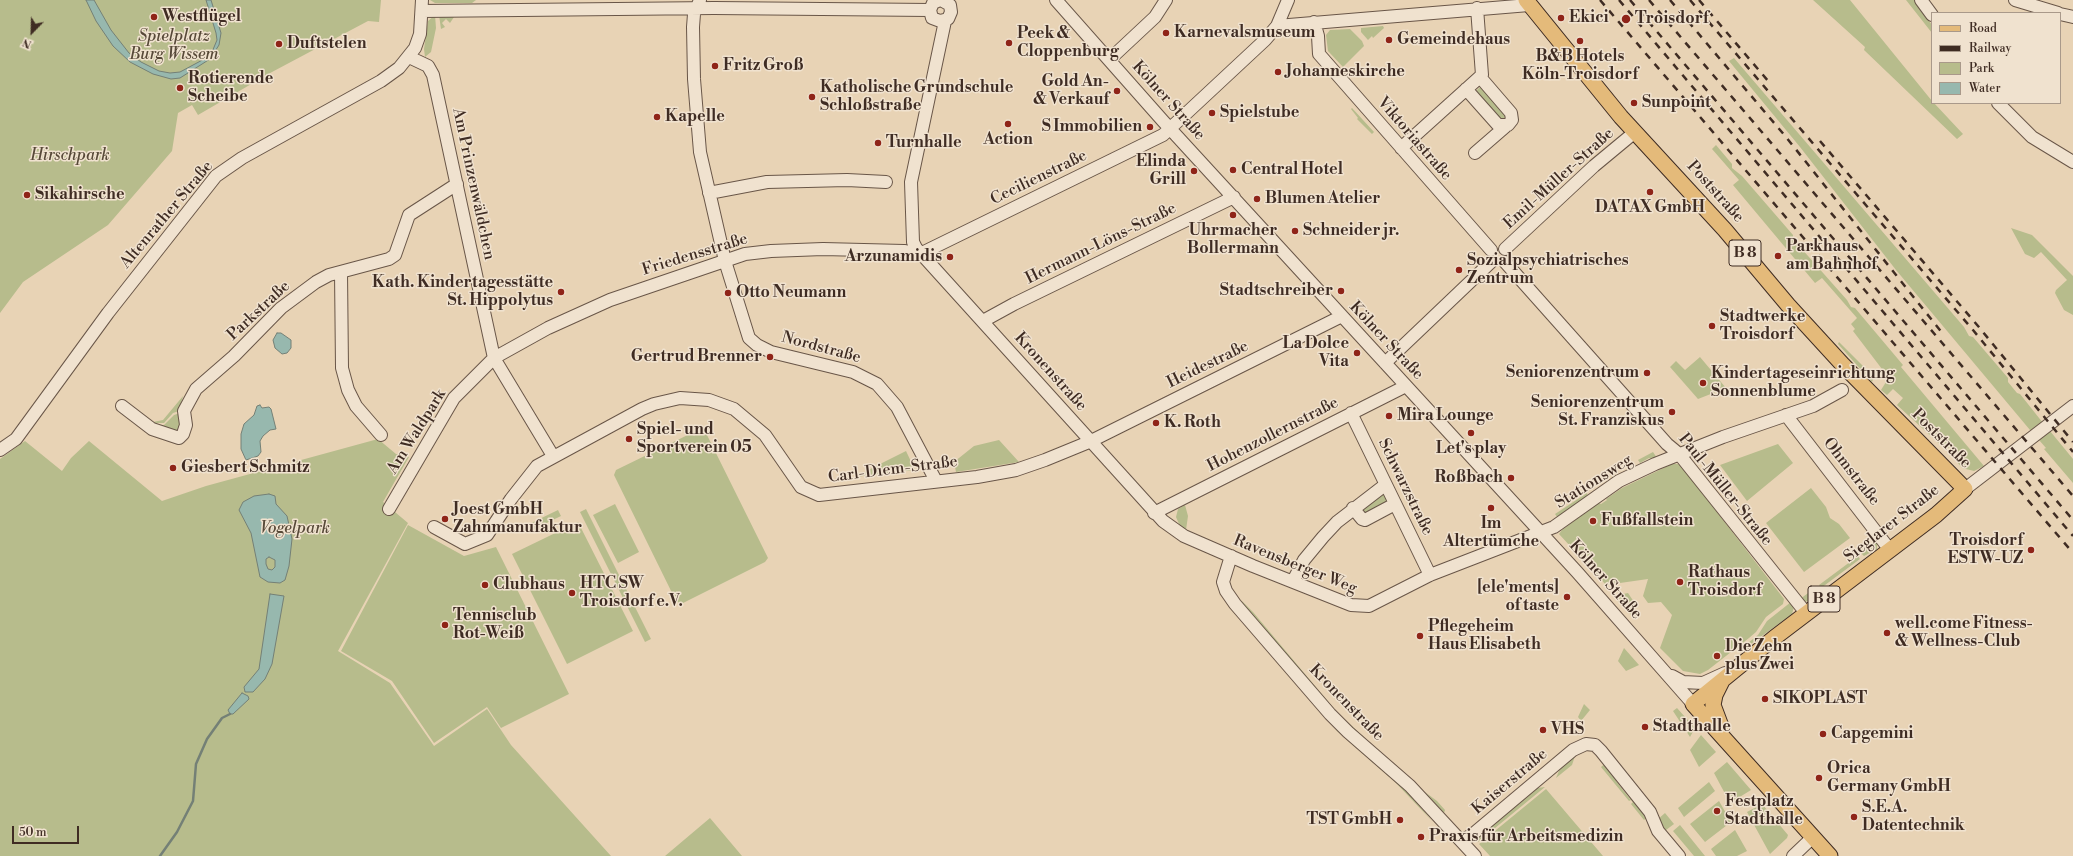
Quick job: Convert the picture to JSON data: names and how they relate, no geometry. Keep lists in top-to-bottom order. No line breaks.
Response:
{"streets":{"main road":["Poststraße","B 8","Sieglarer Straße"],"street":["Kölner Straße","Viktoriastraße","Cecilienstraße","Emil-Müller-Straße","Am Prinzenwäldchen","Altenrather Straße","Hermann-Löns-Straße","Friedensstraße","Parkstraße","Nordstraße","Heidestraße","Kronenstraße","Am Waldpark","Hohenzollernstraße","Carl-Diem-Straße","Ohmstraße","Stationsweg","Schwarzstraße","Paul-Müller-Straße","Ravensberger Weg","Kaiserstraße"]},"crossings":[["Kölner Straße","Cecilienstraße"],["Kölner Straße","Hermann-Löns-Straße"],["Kölner Straße","B 8"],["Kölner Straße","Heidestraße"],["Kölner Straße","Hohenzollernstraße"],["Kölner Straße","Stationsweg"],["Kölner Straße","Sieglarer Straße"],["Kölner Straße","Ravensberger Weg"],["Viktoriastraße","Emil-Müller-Straße"],["Viktoriastraße","Paul-Müller-Straße"],["Cecilienstraße","Friedensstraße"],["Cecilienstraße","Kronenstraße"],["Emil-Müller-Straße","Poststraße"],["Emil-Müller-Straße","Paul-Müller-Straße"],["Am Prinzenwäldchen","Altenrather Straße"],["Am Prinzenwäldchen","Friedensstraße"],["Am Prinzenwäldchen","Parkstraße"],["Am Prinzenwäldchen","Am Waldpark"],["Am Prinzenwäldchen","Carl-Diem-Straße"],["Poststraße","Sieglarer Straße"],["Hermann-Löns-Straße","Kronenstraße"],["B 8","Sieglarer Straße"],["Friedensstraße","Nordstraße"],["Friedensstraße","Kronenstraße"],["Friedensstraße","Am Waldpark"],["Nordstraße","Carl-Diem-Straße"],["Heidestraße","Kronenstraße"],["Heidestraße","Carl-Diem-Straße"],["Kronenstraße","Hohenzollernstraße"],["Kronenstraße","Carl-Diem-Straße"],["Kronenstraße","Ravensberger Weg"],["Kronenstraße","Kaiserstraße"],["Hohenzollernstraße","Schwarzstraße"],["Hohenzollernstraße","Ravensberger Weg"],["Ohmstraße","Stationsweg"],["Ohmstraße","Sieglarer Straße"],["Stationsweg","Paul-Müller-Straße"],["Stationsweg","Ravensberger Weg"],["Schwarzstraße","Ravensberger Weg"],["Paul-Müller-Straße","Sieglarer Straße"]],"parks":["Spielplatz Burg Wissem","Hirschpark","Vogelpark"],"places":["Westflügel","Ekici","Troisdorf","Karnevalsmuseum","Gemeindehaus","B&B Hotels Köln-Troisdorf","Peek & Cloppenburg","Duftstelen","Fritz Groß","Johanneskirche","Rotierende Scheibe","Gold An- & Verkauf","Katholische Grundschule Schloßstraße","Sunpoint","Spielstube","Kapelle","Action","S Immobilien","Turnhalle","Central Hotel","Elinda Grill","DATAX GmbH","Sikahirsche","Blumen Atelier","Uhrmacher Bollermann","Schneider jr.","Parkhaus am Bahnhof","Arzunamidis","Sozialpsychiatrisches Zentrum","Stadtschreiber","Kath. Kindertagesstätte St. Hippolytus","Otto Neumann","Stadtwerke Troisdorf","La Dolce Vita","Gertrud Brenner","Seniorenzentrum","Kindertageseinrichtung Sonnenblume","Seniorenzentrum St. Franziskus","Mira Lounge","K. Roth","Let's play","Spiel- und Sportverein 05","Giesbert Schmitz","Roßbach","Im Altertümche","Joest GmbH Zahnmanufaktur","Fußfallstein","Troisdorf ESTW-UZ","Rathaus Troisdorf","Clubhaus","HTC SW Troisdorf e.V.","[ele'ments] of taste","Tennisclub Rot-Weiß","well.come Fitness- & Wellness-Club","Pflegeheim Haus Elisabeth","Die Zehn plus Zwei","SIKOPLAST","Stadthalle","VHS","Capgemini","Orica Germany GmbH","Festplatz Stadthalle","S.E.A. Datentechnik","TST GmbH","Praxis für Arbeitsmedizin"],"legend":["Road","Railway","Park","Water"],"scale_bar":"50 m","north":"bottom left"}
